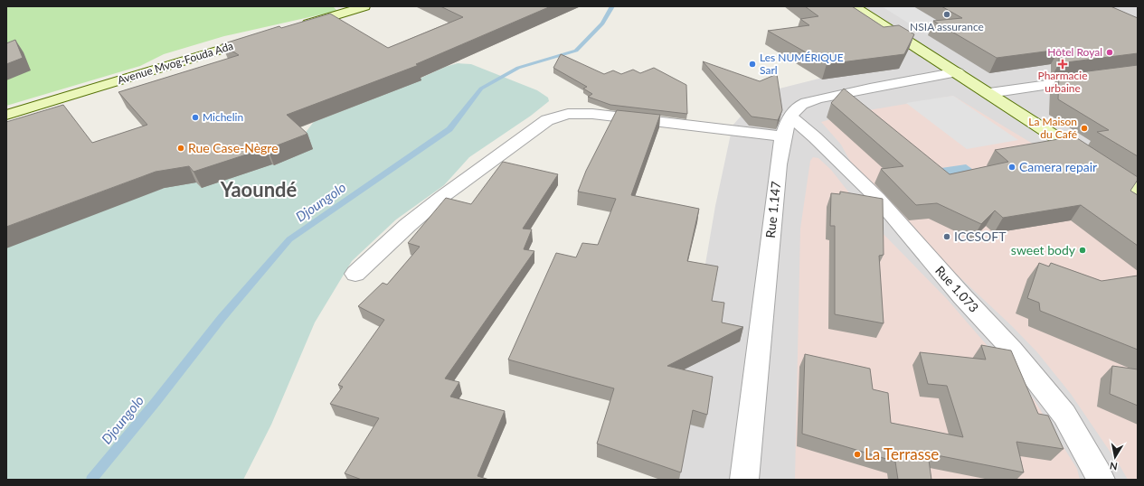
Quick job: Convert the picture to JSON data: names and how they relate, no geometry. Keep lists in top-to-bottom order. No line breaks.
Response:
{"streets":{"main road":["Avenue Mvog-Fouda Ada"],"street":["Rue 1.147","Rue 1.073"]},"crossings":[["Rue 1.147","Rue 1.073"]],"districts":["Yaoundé"],"water":["Djoungolo"],"places":{"other":["NSIA assurance","Hôtel Royal","Les NUMÉRIQUE Sarl","Michelin","La Maison du Café","Rue Case-Nègre","Camera repair","ICCSOFT","sweet body","La Terrasse"],"health":["Pharmacie urbaine"]},"north":"bottom"}
